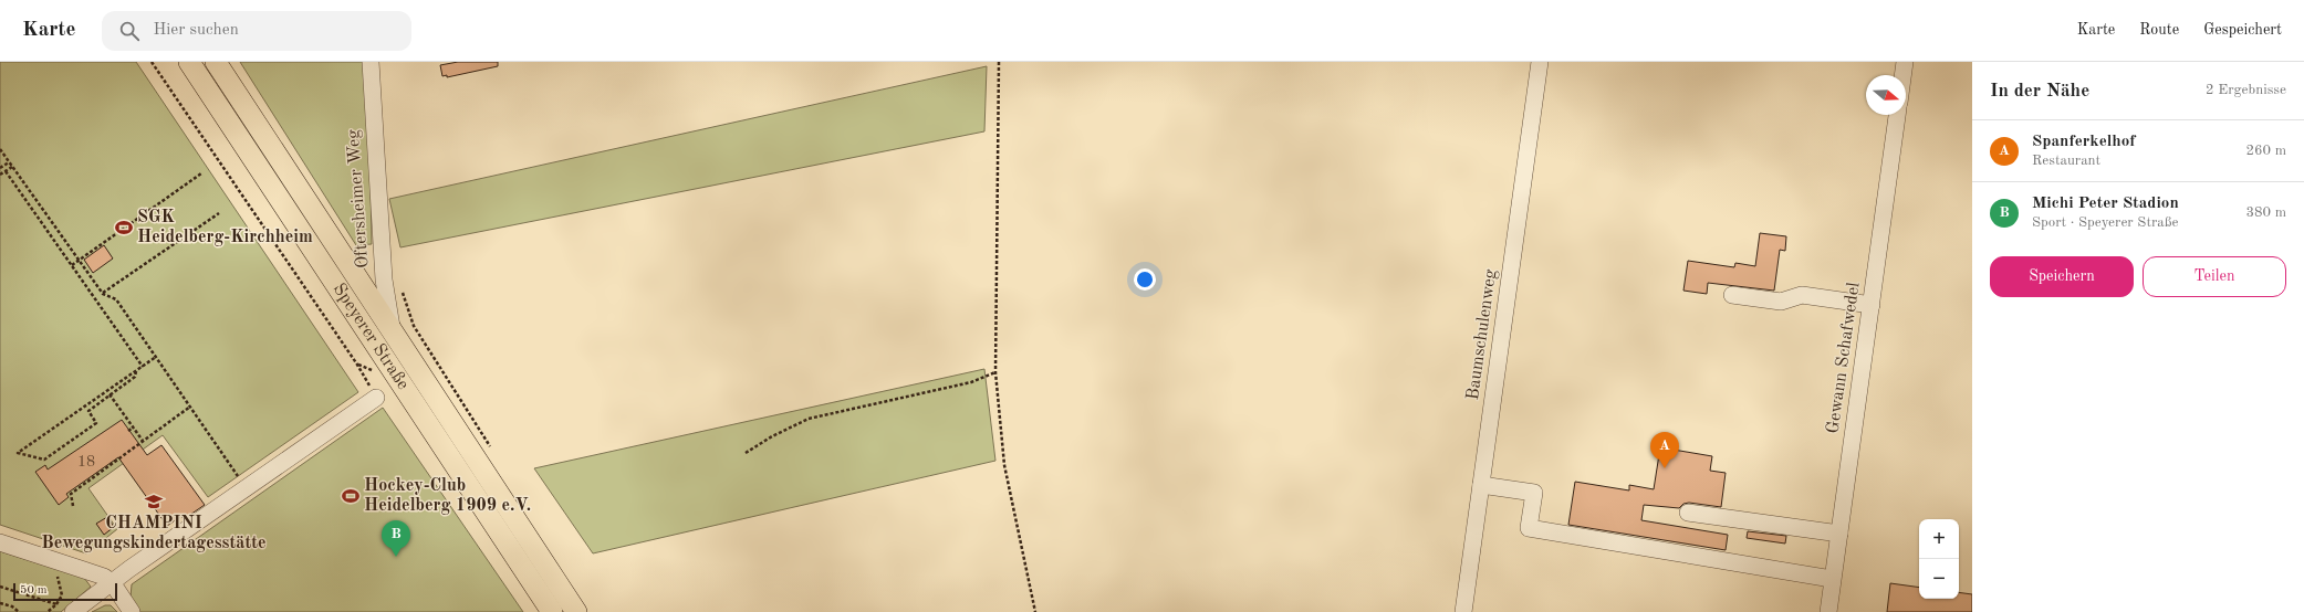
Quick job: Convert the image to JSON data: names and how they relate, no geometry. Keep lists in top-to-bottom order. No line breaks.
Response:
{"streets":{"main road":["Speyerer Straße"],"street":["Oftersheimer Weg","Baumschulenweg","Gewann Schafwedel"]},"crossings":[["Oftersheimer Weg","Speyerer Straße"]],"places":{"sports":["SGK Heidelberg-Kirchheim","Hockey-Club Heidelberg 1909 e.V."],"school or university":["CHAMPINI Bewegungskindertagesstätte"]},"house_numbers":["18"],"scale_bar":"50 m","north":"right","page":{"header":"Karte","search":"Hier suchen","nav":["Karte","Route","Gespeichert"],"heading":["In der Nähe","2 Ergebnisse"],"list":[{"mark":"A","name":"Spanferkelhof","note":"Restaurant","value":"260 m"},{"mark":"B","name":"Michi Peter Stadion","note":"Sport · Speyerer Straße","value":"380 m"}],"buttons":["Speichern","Teilen"],"pins":["A","B"],"map_buttons":["+","−"],"scale":"50 m"}}
